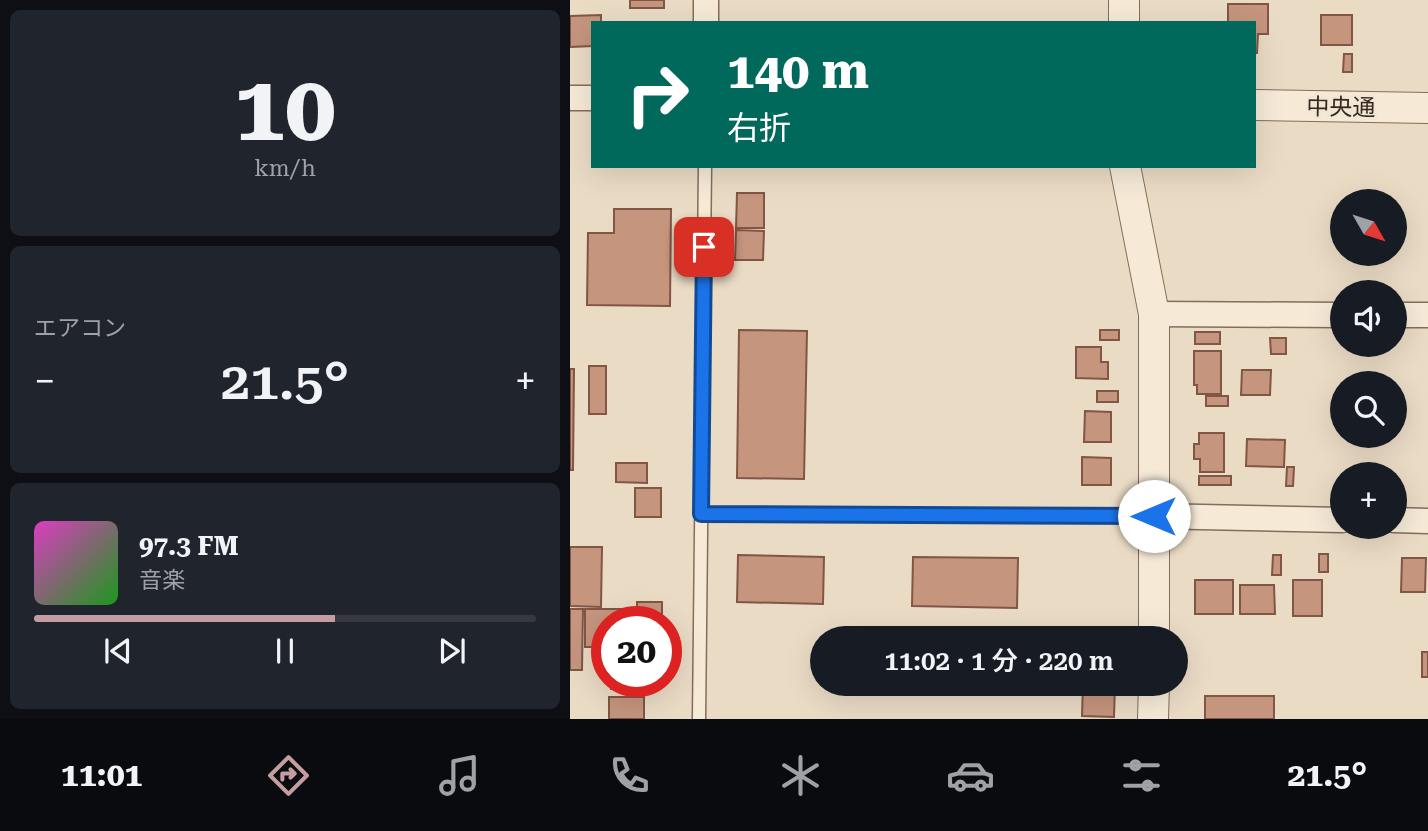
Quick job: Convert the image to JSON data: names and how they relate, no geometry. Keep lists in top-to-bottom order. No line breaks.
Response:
{"streets":{"street":["中央通"]},"north":"bottom right","page":{"tile":[["10","km/h"],"エアコン"],"turn":["140 m","右折"],"map_buttons":"+","heat":["−","21.5°","+"],"song":["97.3 FM","音楽"],"limit":"20","trip":"11:02 · 1 分 · 220 m","tabs":["11:01","21.5°"]}}
